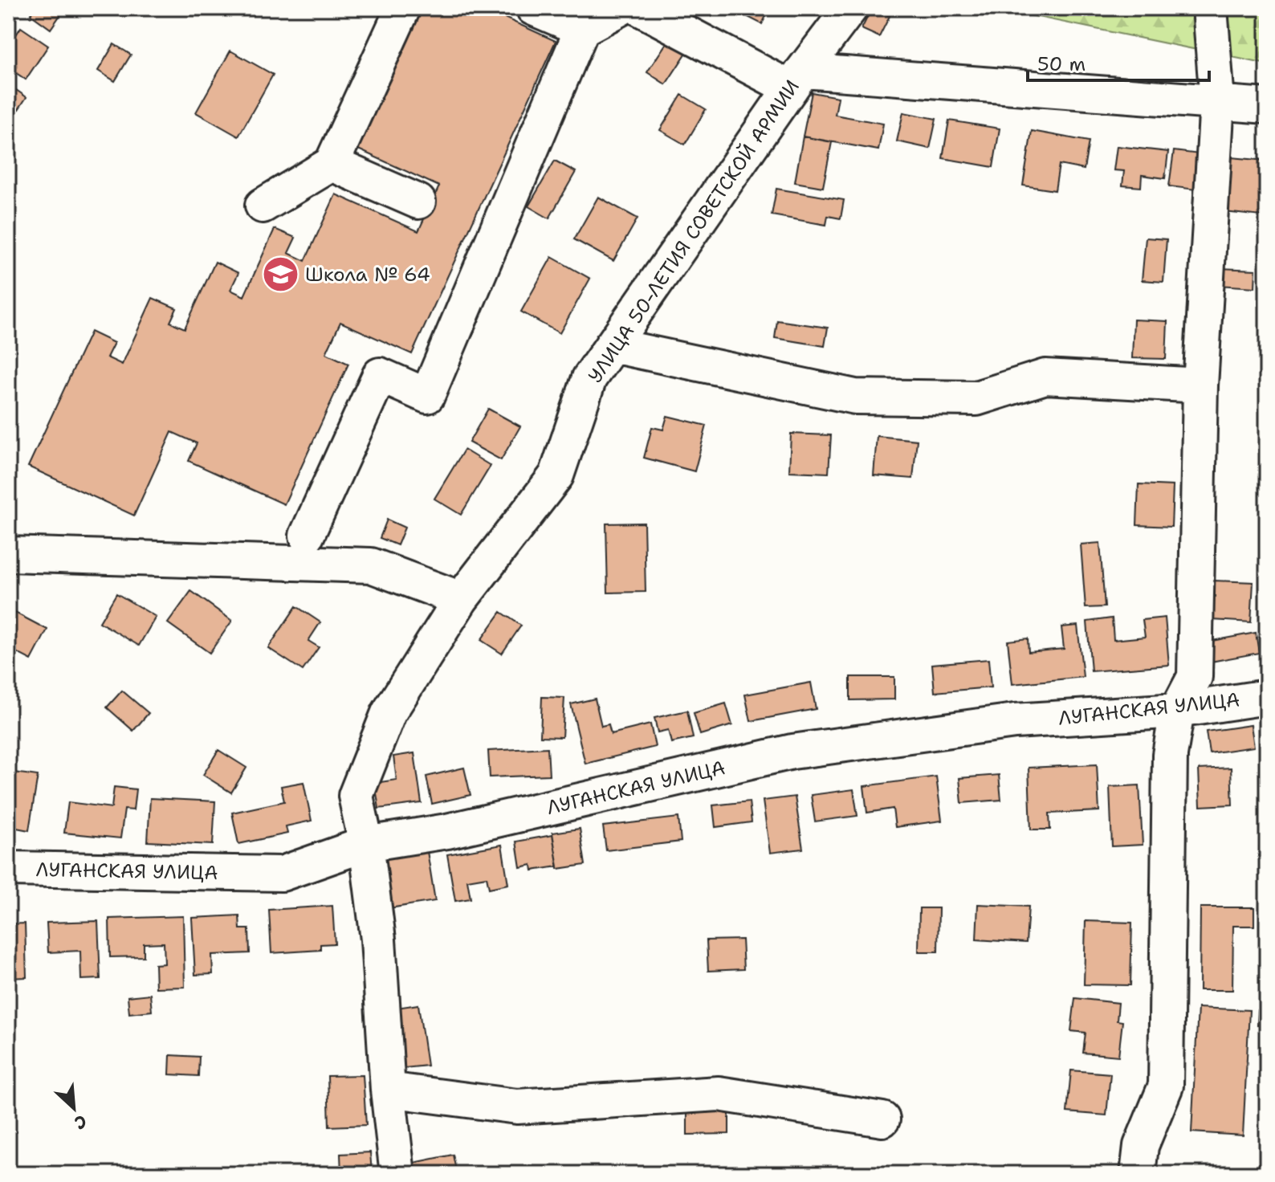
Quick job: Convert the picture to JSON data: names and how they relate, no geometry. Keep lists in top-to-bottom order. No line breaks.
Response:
{"streets":{"street":["УЛИЦА 50-ЛЕТИЯ СОВЕТСКОЙ АРМИИ","ЛУГАНСКАЯ УЛИЦА"]},"crossings":[["УЛИЦА 50-ЛЕТИЯ СОВЕТСКОЙ АРМИИ","ЛУГАНСКАЯ УЛИЦА"]],"places":{"school or university":["Школа № 64"]},"scale_bar":"50 m","north":"bottom right"}
